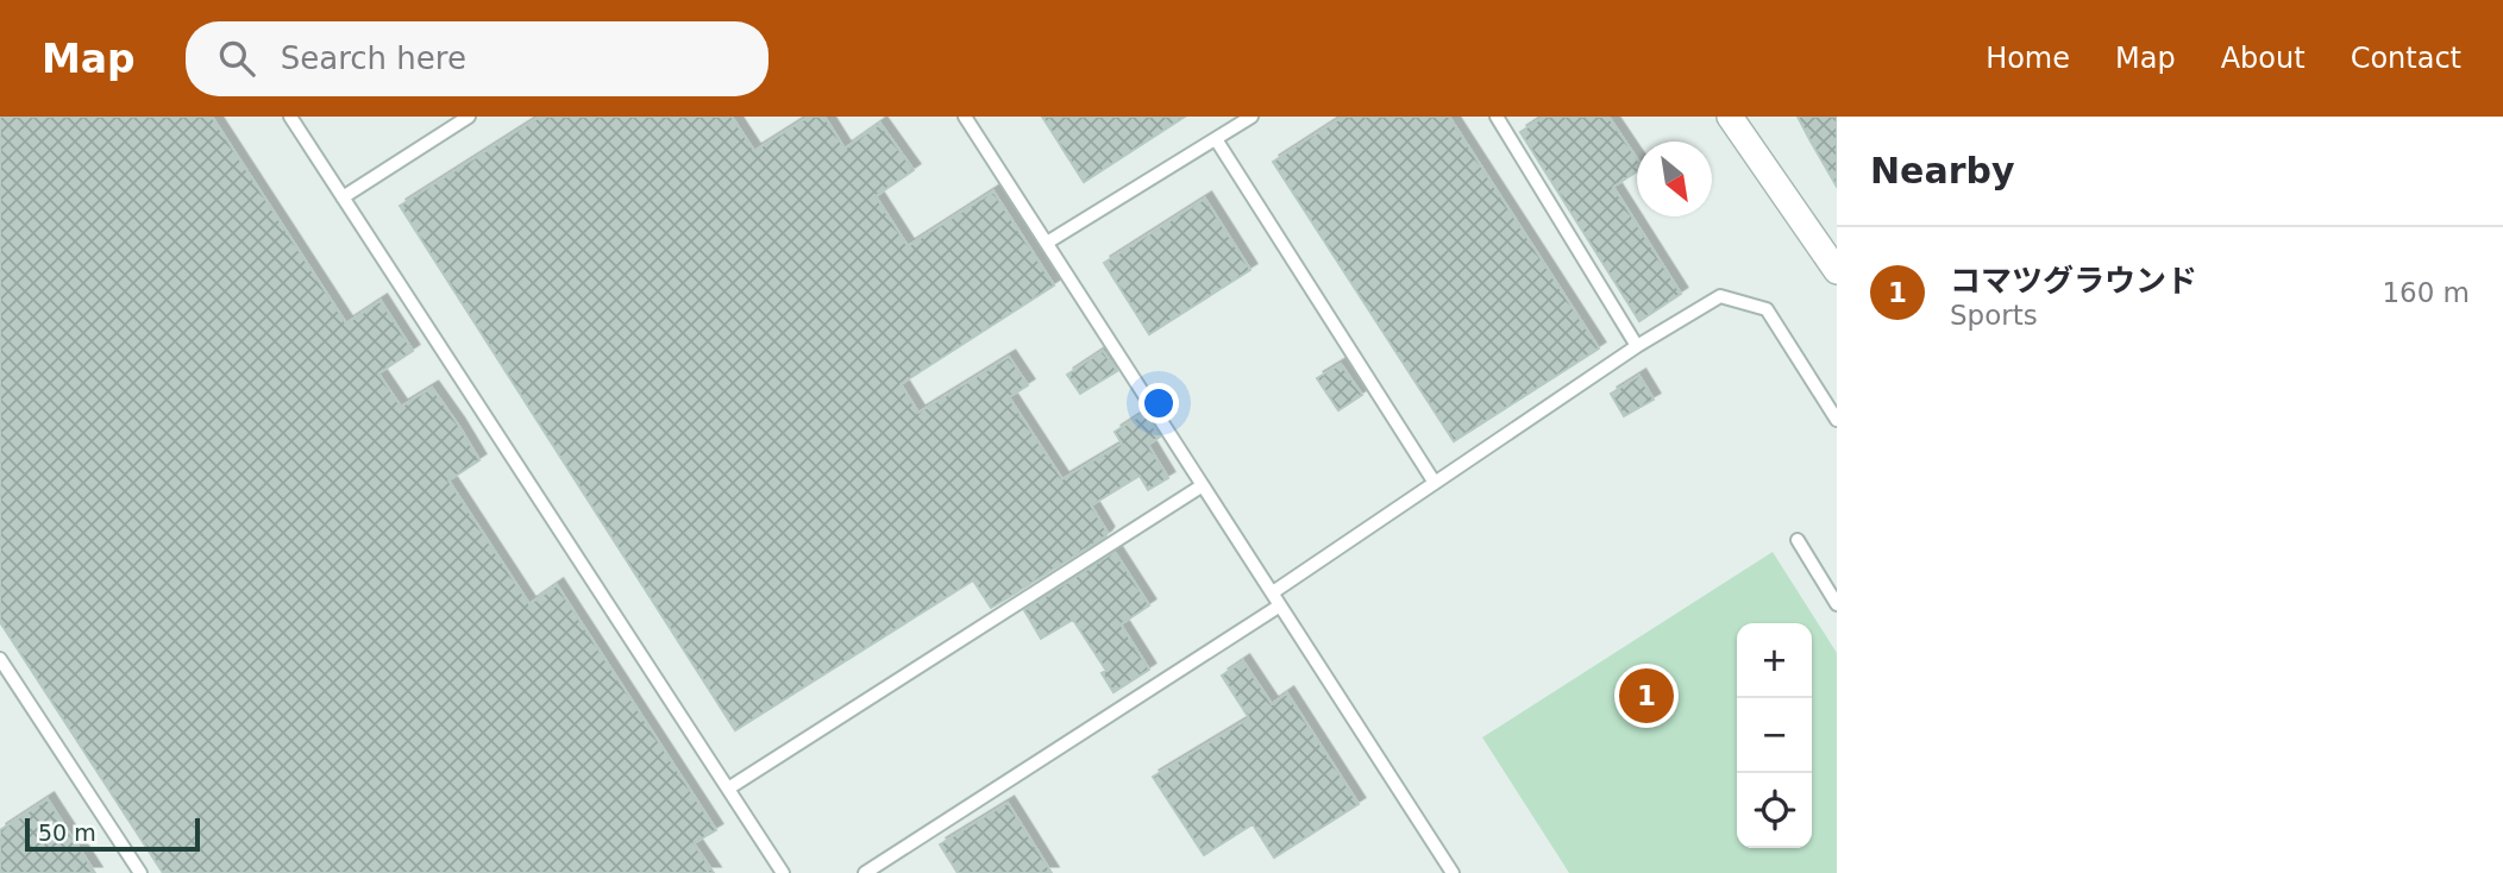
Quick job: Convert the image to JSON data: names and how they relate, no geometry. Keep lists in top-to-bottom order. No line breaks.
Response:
{"scale_bar":"50 m","north":"bottom right","page":{"header":"Map","search":"Search here","nav":["Home","Map","About","Contact"],"heading":"Nearby","list":[{"mark":"1","name":"コマツグラウンド","note":"Sports","value":"160 m"}],"map_buttons":["+","−"],"pins":"1","scale":"50 m"}}
